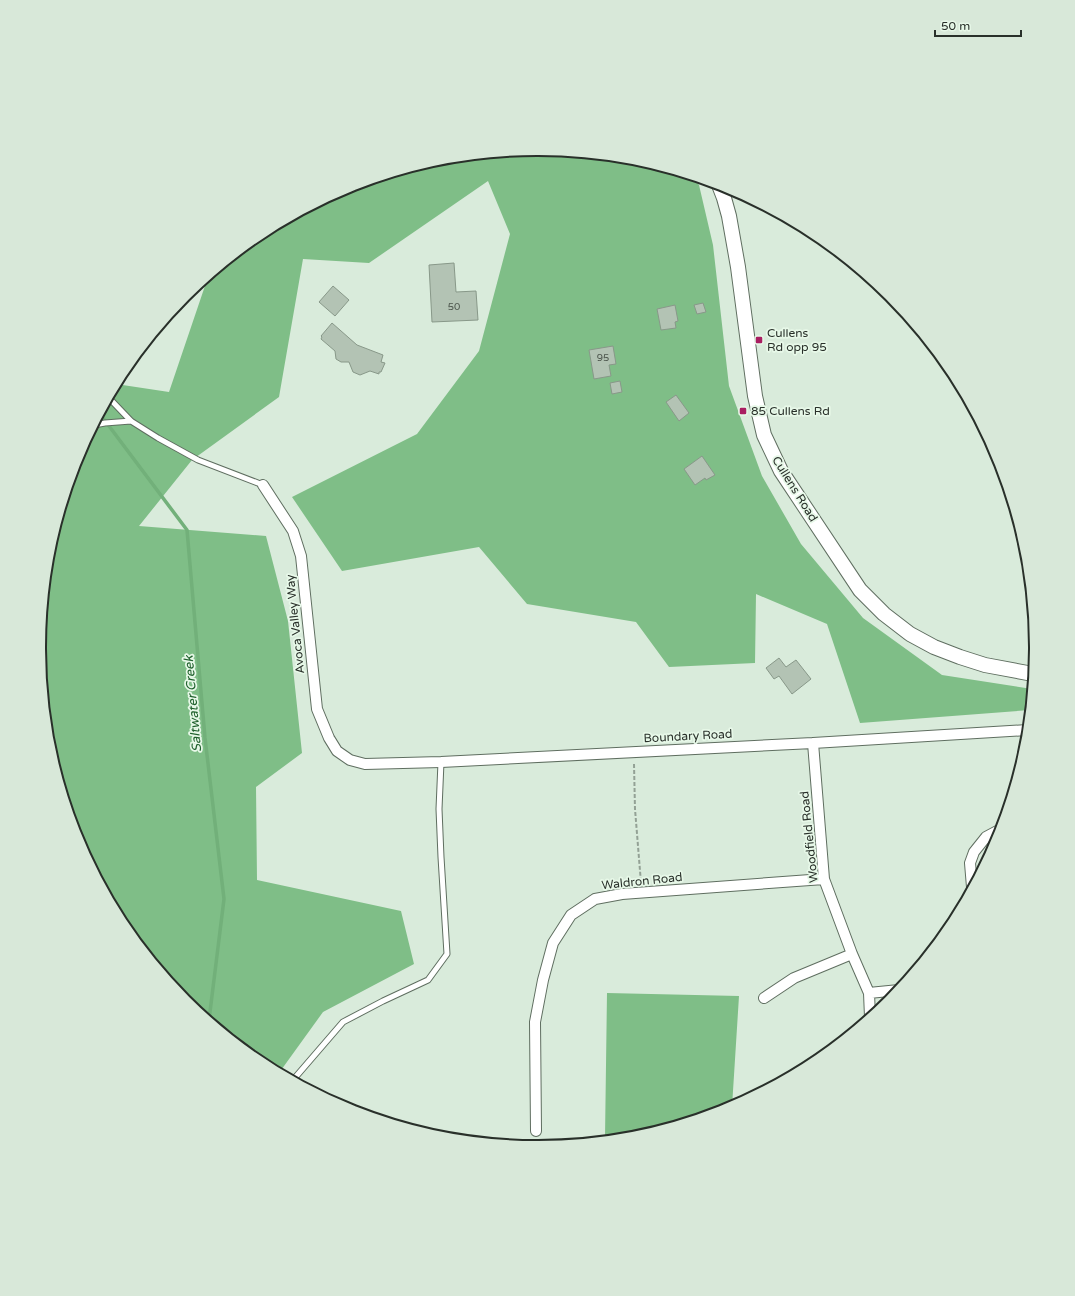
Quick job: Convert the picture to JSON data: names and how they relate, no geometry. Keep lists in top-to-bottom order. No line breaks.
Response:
{"streets":{"main road":["Cullens Road"],"street":["Avoca Valley Way","Boundary Road","Woodfield Road","Waldron Road"]},"crossings":[["Avoca Valley Way","Boundary Road"],["Boundary Road","Woodfield Road"],["Woodfield Road","Waldron Road"]],"water":["Saltwater Creek"],"places":{"transit":["Cullens Rd opp 95","85 Cullens Rd"]},"house_numbers":["50","95"],"scale_bar":"50 m"}
